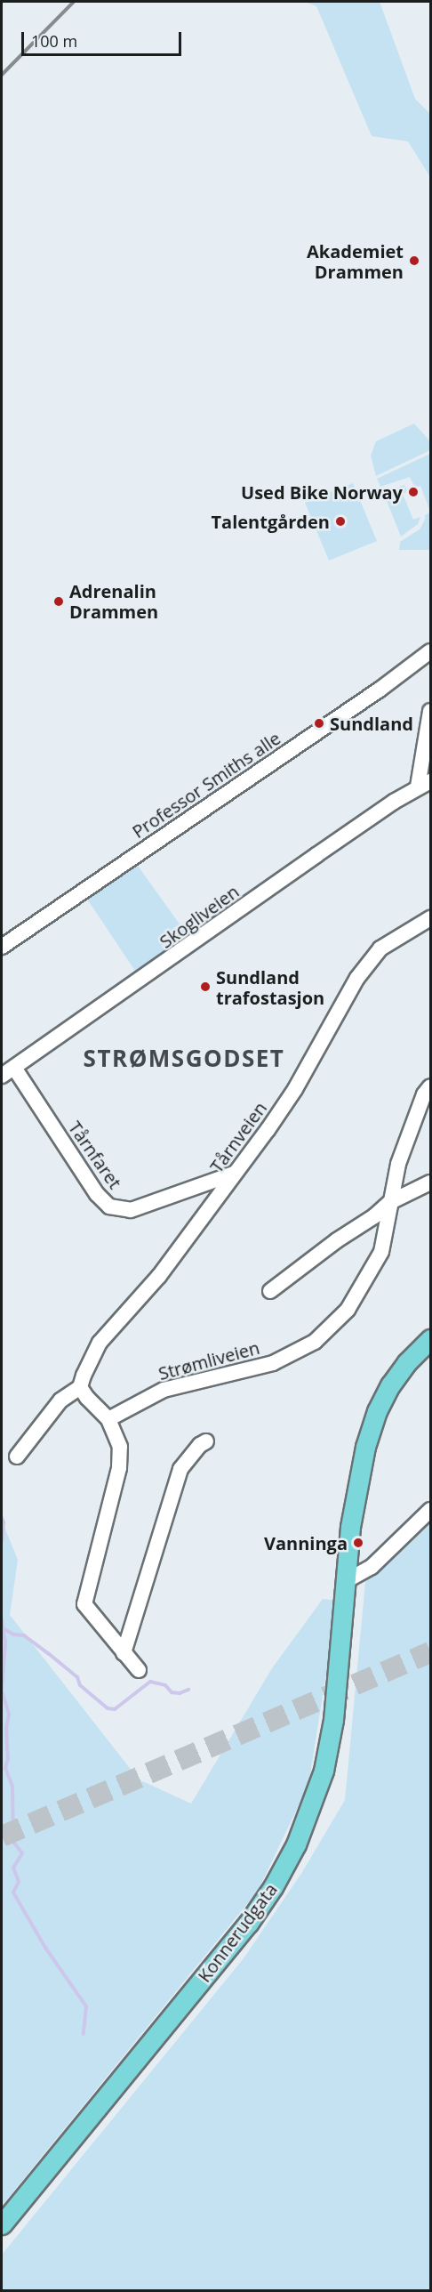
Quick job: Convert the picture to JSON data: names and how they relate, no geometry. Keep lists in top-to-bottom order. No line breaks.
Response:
{"streets":{"main road":["Konnerudgata"],"street":["Professor Smiths alle","Skogliveien","Tårnveien","Tårnfaret","Strømliveien"]},"crossings":[["Skogliveien","Tårnfaret"],["Tårnveien","Tårnfaret"]],"districts":["STRØMSGODSET"],"places":["Akademiet Drammen","Used Bike Norway","Talentgården","Adrenalin Drammen","Sundland","Sundland trafostasjon","Vanninga"],"scale_bar":"100 m"}
